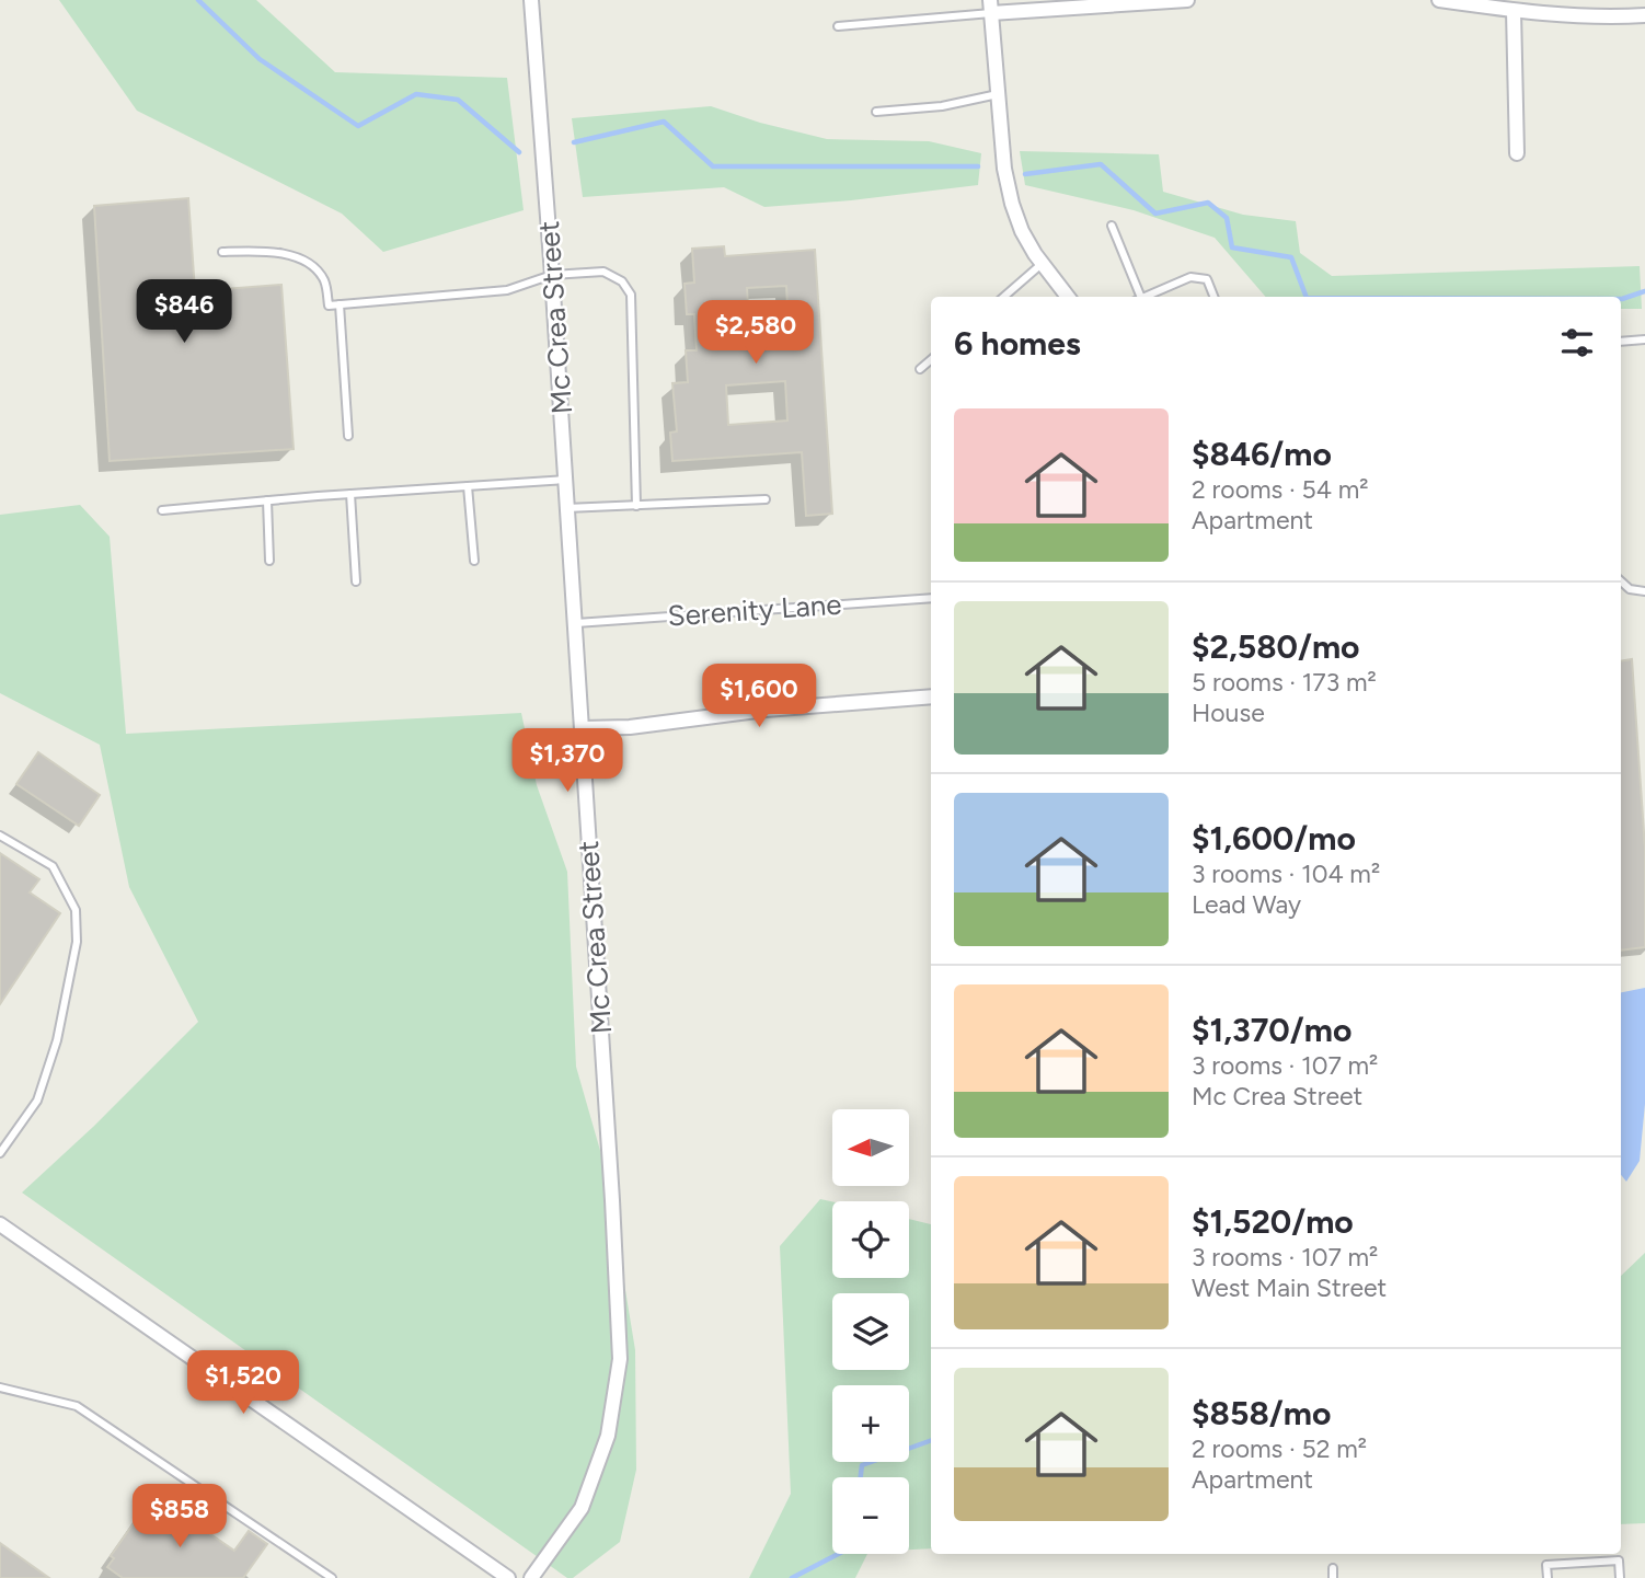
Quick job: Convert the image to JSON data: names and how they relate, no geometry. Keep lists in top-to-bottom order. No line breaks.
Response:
{"streets":{"street":["Mc Crea Street"],"lane":["Serenity Lane"]},"crossings":[["Mc Crea Street","Serenity Lane"]],"north":"left","page":{"price":["$846","$2,580","$1,600","$1,370","$1,520","$858"],"heading":"6 homes","list":[{"name":"$846/mo","note":"2 rooms · 54 m² · Apartment"},{"name":"$2,580/mo","note":"5 rooms · 173 m² · House"},{"name":"$1,600/mo","note":"3 rooms · 104 m² · Lead Way"},{"name":"$1,370/mo","note":"3 rooms · 107 m² · Mc Crea Street"},{"name":"$1,520/mo","note":"3 rooms · 107 m² · West Main Street"},{"name":"$858/mo","note":"2 rooms · 52 m² · Apartment"}],"map_buttons":["+","−"]}}
